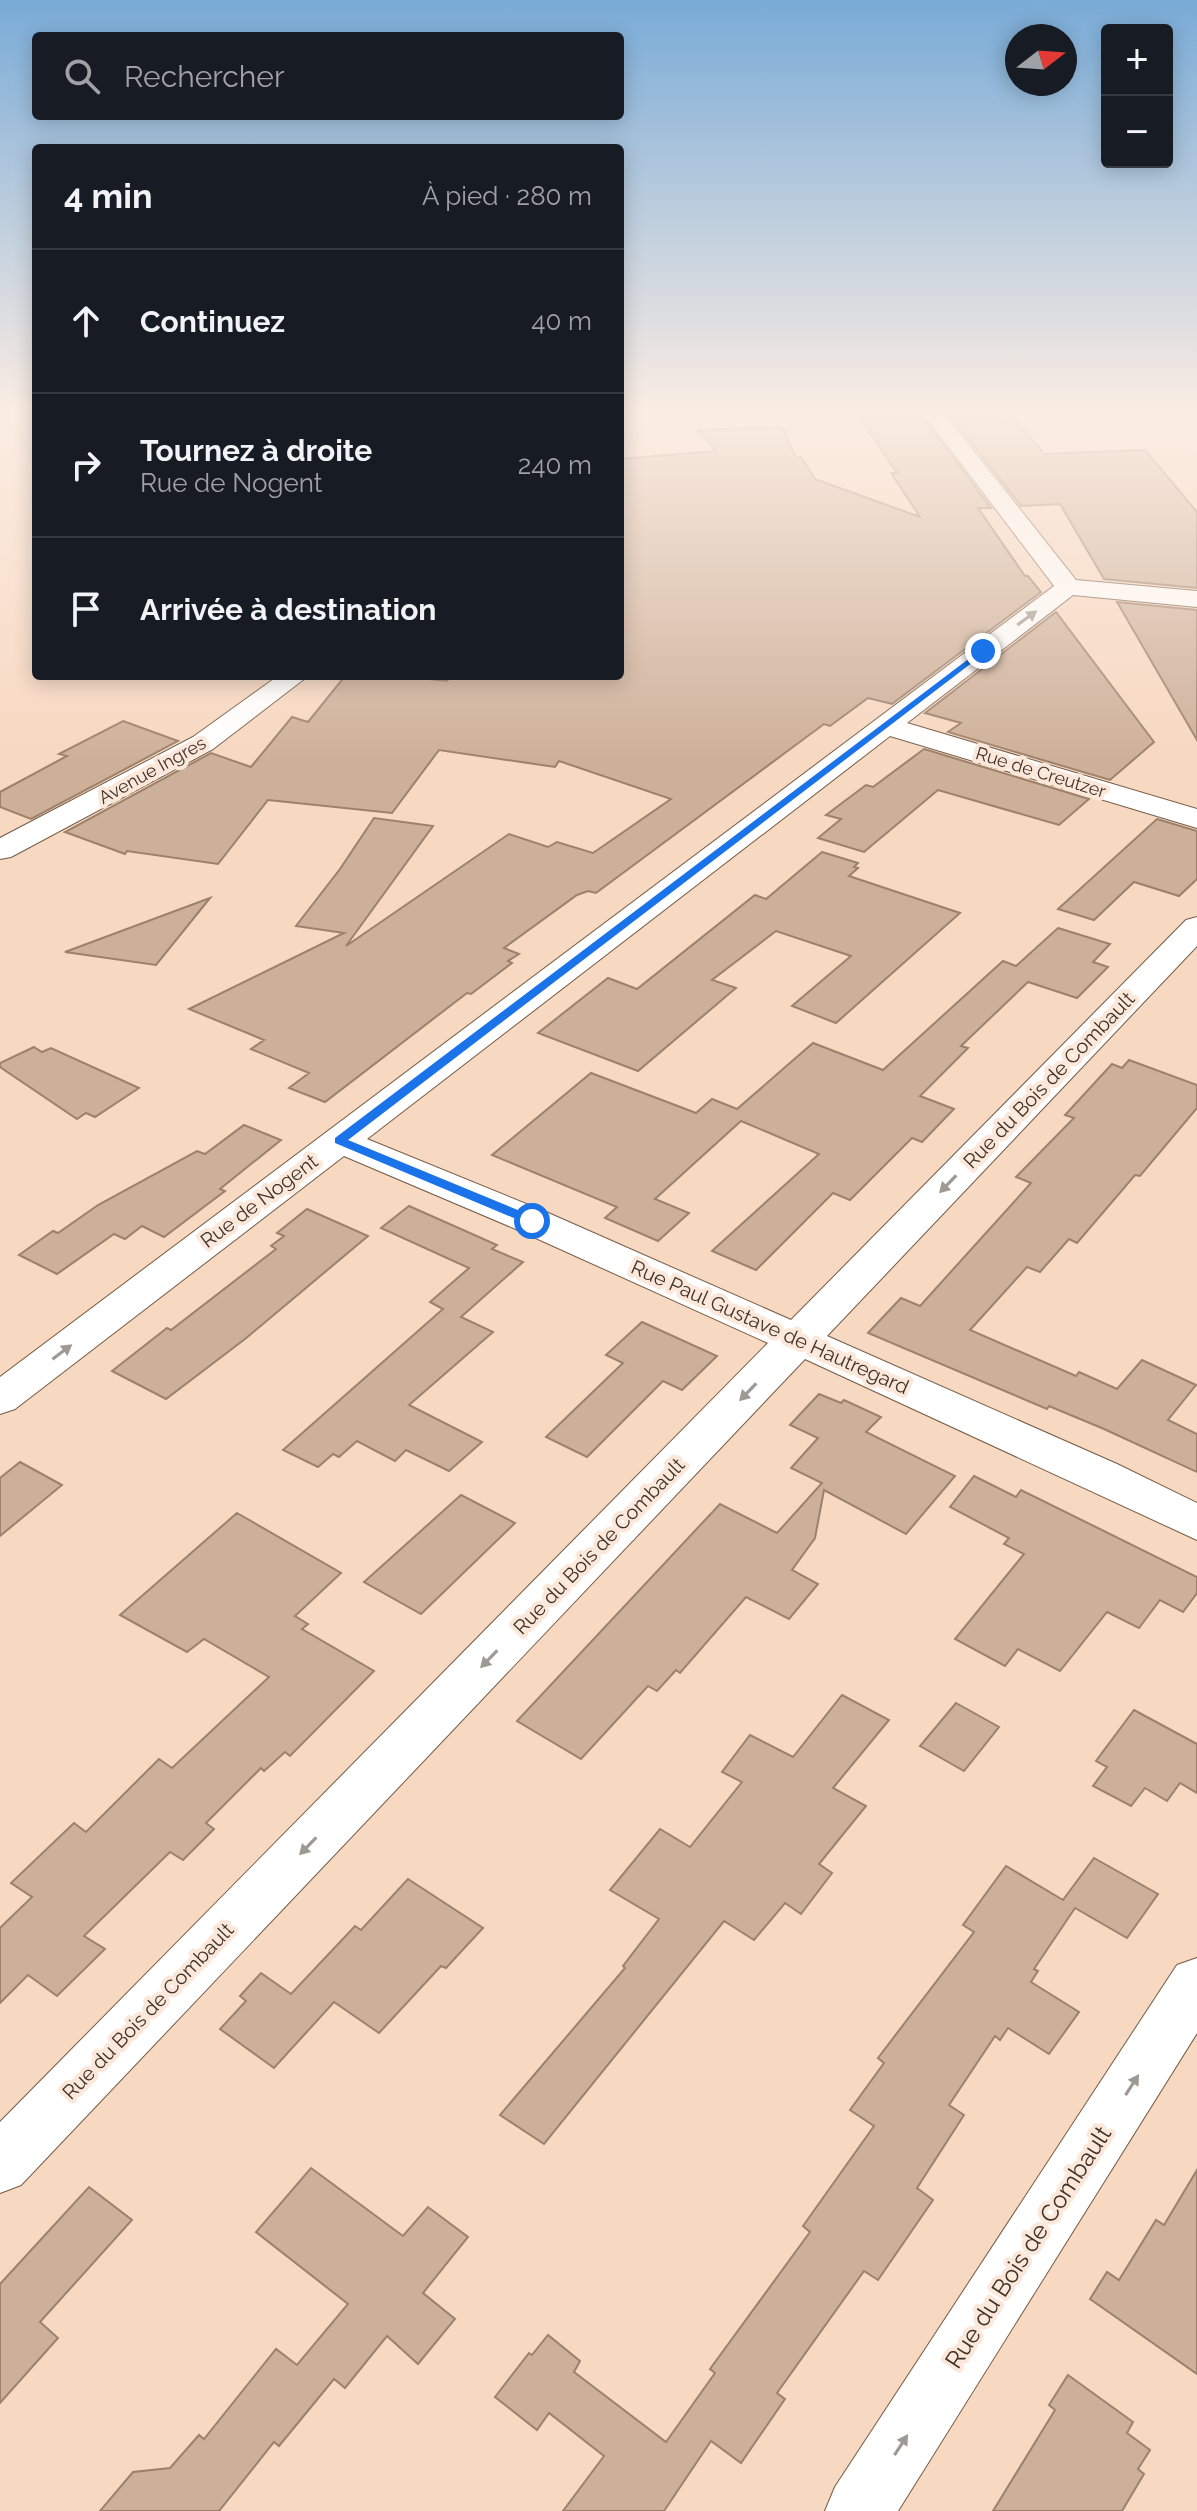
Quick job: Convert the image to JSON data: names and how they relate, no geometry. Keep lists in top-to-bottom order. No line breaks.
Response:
{"streets":{"street":["Avenue Ingres","Rue de Creutzer","Rue du Bois de Combault","Rue de Nogent","Rue Paul Gustave de Hautregard"]},"crossings":[["Rue de Creutzer","Rue de Nogent"],["Rue du Bois de Combault","Rue Paul Gustave de Hautregard"],["Rue de Nogent","Rue Paul Gustave de Hautregard"]],"one_way":["Rue de Nogent"],"north":"right","page":{"map_buttons":["+","−"],"search":"Rechercher","heading":["4 min","À pied · 280 m"],"list":[["Continuez","40 m"],["Tournez à droite","Rue de Nogent","240 m"],"Arrivée à destination"]}}
